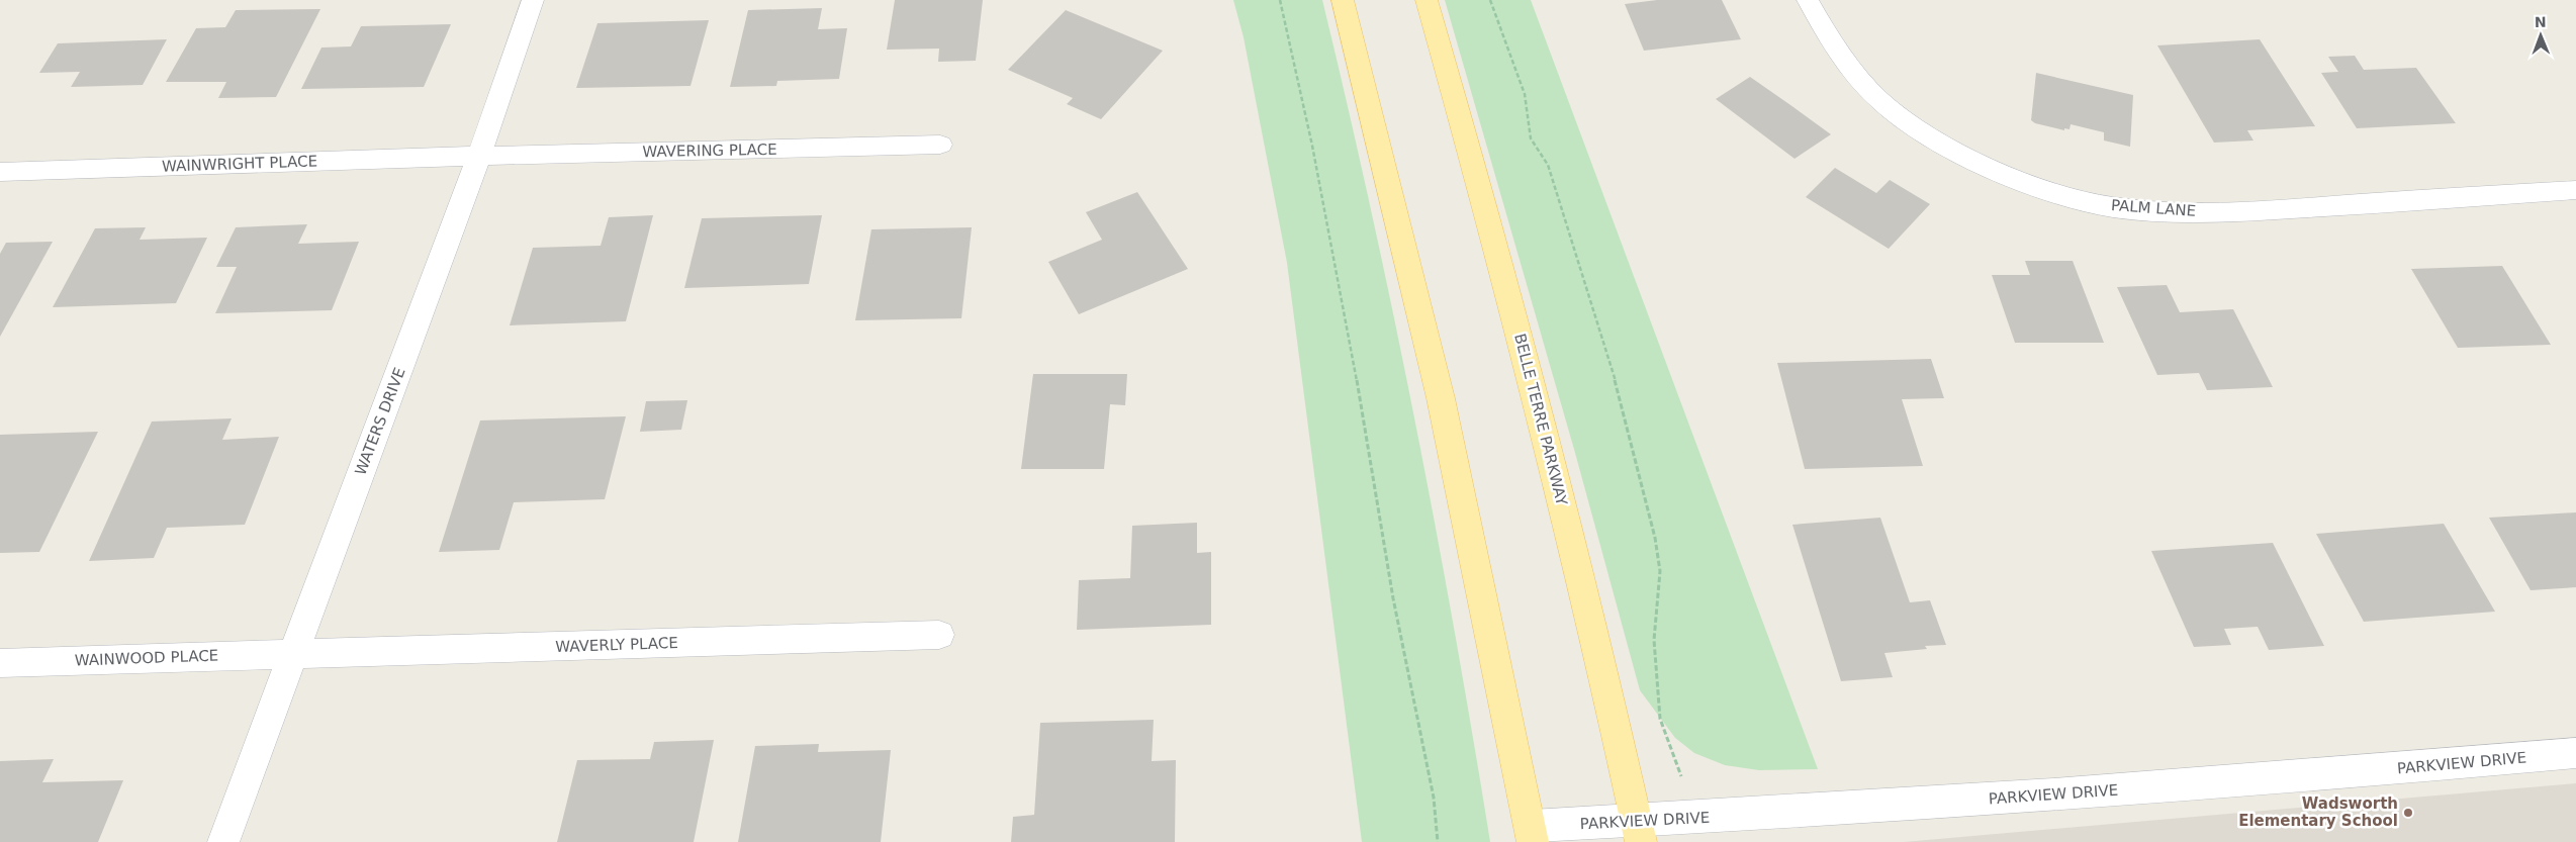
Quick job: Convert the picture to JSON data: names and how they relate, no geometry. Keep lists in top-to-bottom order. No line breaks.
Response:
{"streets":{"main road":["BELLE TERRE PARKWAY"],"street":["WAVERING PLACE","WAINWRIGHT PLACE","PALM LANE","WATERS DRIVE","WAVERLY PLACE","WAINWOOD PLACE","PARKVIEW DRIVE"]},"crossings":[["WAVERING PLACE","WAINWRIGHT PLACE"],["WAVERING PLACE","WATERS DRIVE"],["WAINWRIGHT PLACE","WATERS DRIVE"],["BELLE TERRE PARKWAY","PARKVIEW DRIVE"],["WATERS DRIVE","WAVERLY PLACE"],["WATERS DRIVE","WAINWOOD PLACE"],["WAVERLY PLACE","WAINWOOD PLACE"]],"places":["Wadsworth Elementary School"],"north":"top"}
